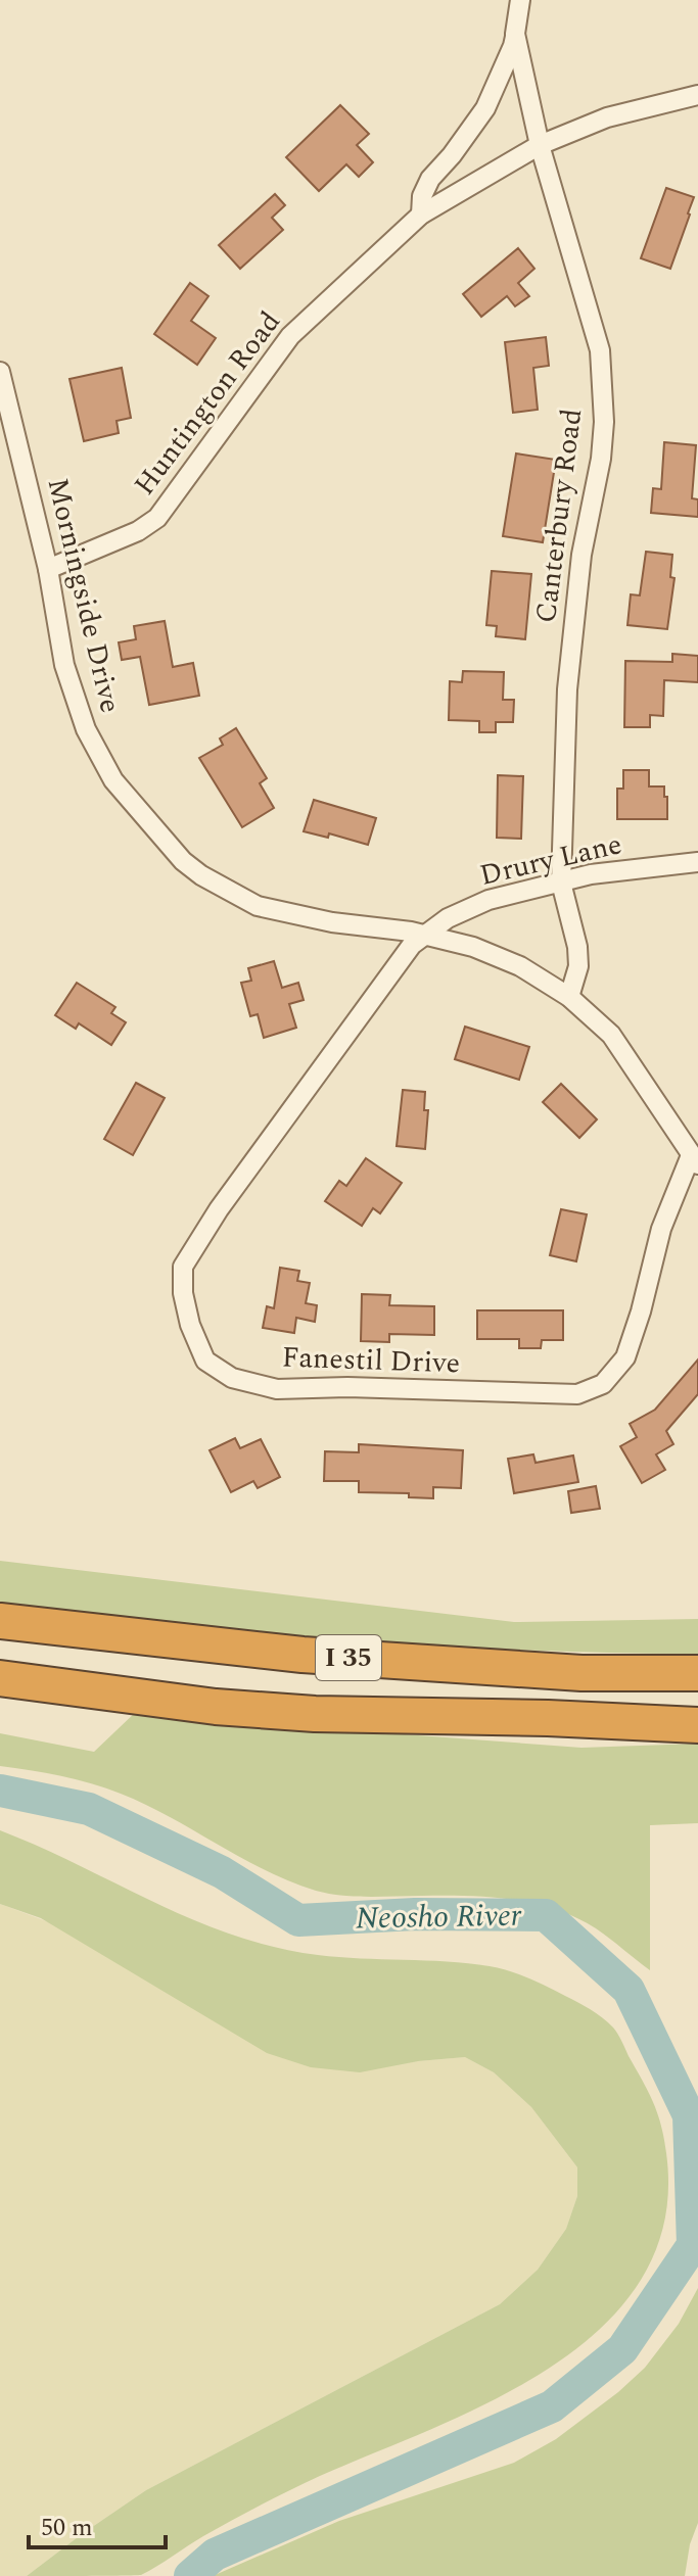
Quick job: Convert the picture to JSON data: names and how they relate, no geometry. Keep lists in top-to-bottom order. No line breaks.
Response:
{"streets":{"highway":["I 35"],"street":["Huntington Road","Canterbury Road","Morningside Drive","Drury Lane","Fanestil Drive"]},"crossings":[["Huntington Road","Canterbury Road"],["Huntington Road","Morningside Drive"],["Canterbury Road","Morningside Drive"],["Canterbury Road","Drury Lane"],["Morningside Drive","Drury Lane"],["Morningside Drive","Fanestil Drive"],["Drury Lane","Fanestil Drive"]],"water":["Neosho River"],"scale_bar":"50 m"}
